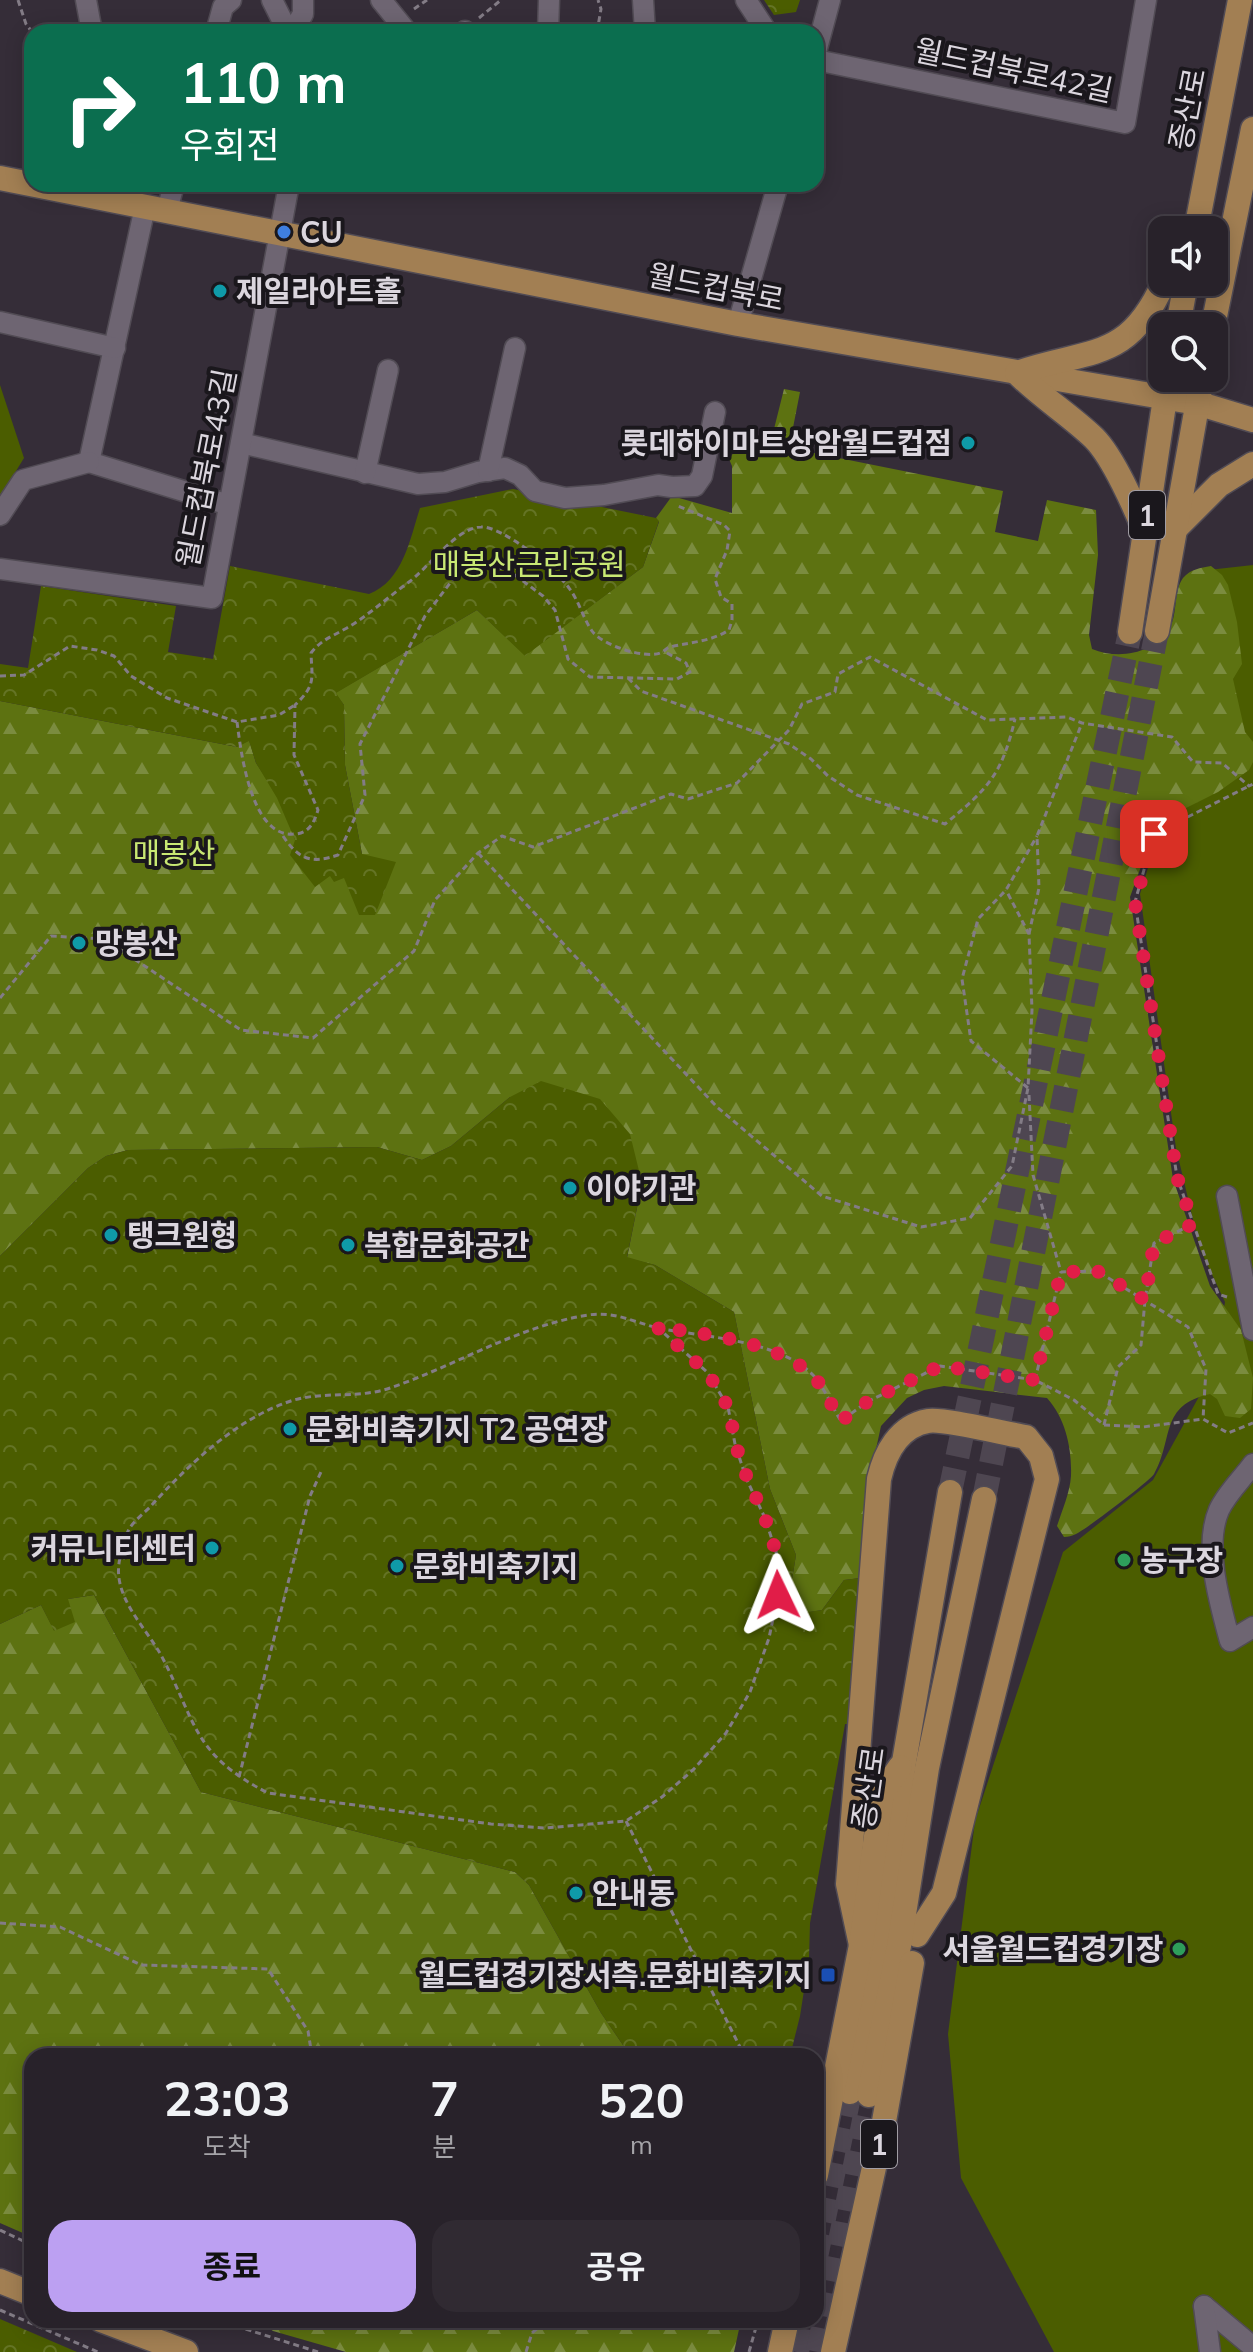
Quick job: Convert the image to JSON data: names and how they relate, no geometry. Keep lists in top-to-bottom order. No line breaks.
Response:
{"streets":{"main road":["증산로","월드컵북로","1"],"street":["월드컵북로42길","월드컵북로43길"]},"crossings":[["증산로","1"],["월드컵북로","월드컵북로43길"],["월드컵북로","1"]],"parks":["매봉산근린공원","매봉산"],"places":{"other":["CU","제일라아트홀","롯데하이마트상암월드컵점","망봉산","이야기관","탱크원형","복합문화공간","문화비축기지 T2 공연장","커뮤니티센터","농구장","문화비축기지","안내동","서울월드컵경기장"],"transit":["월드컵경기장서측.문화비축기지"]},"page":{"turn":["110 m","우회전"],"eta":["23:03","도착","7","분","520","m"],"buttons":["종료","공유"]}}
